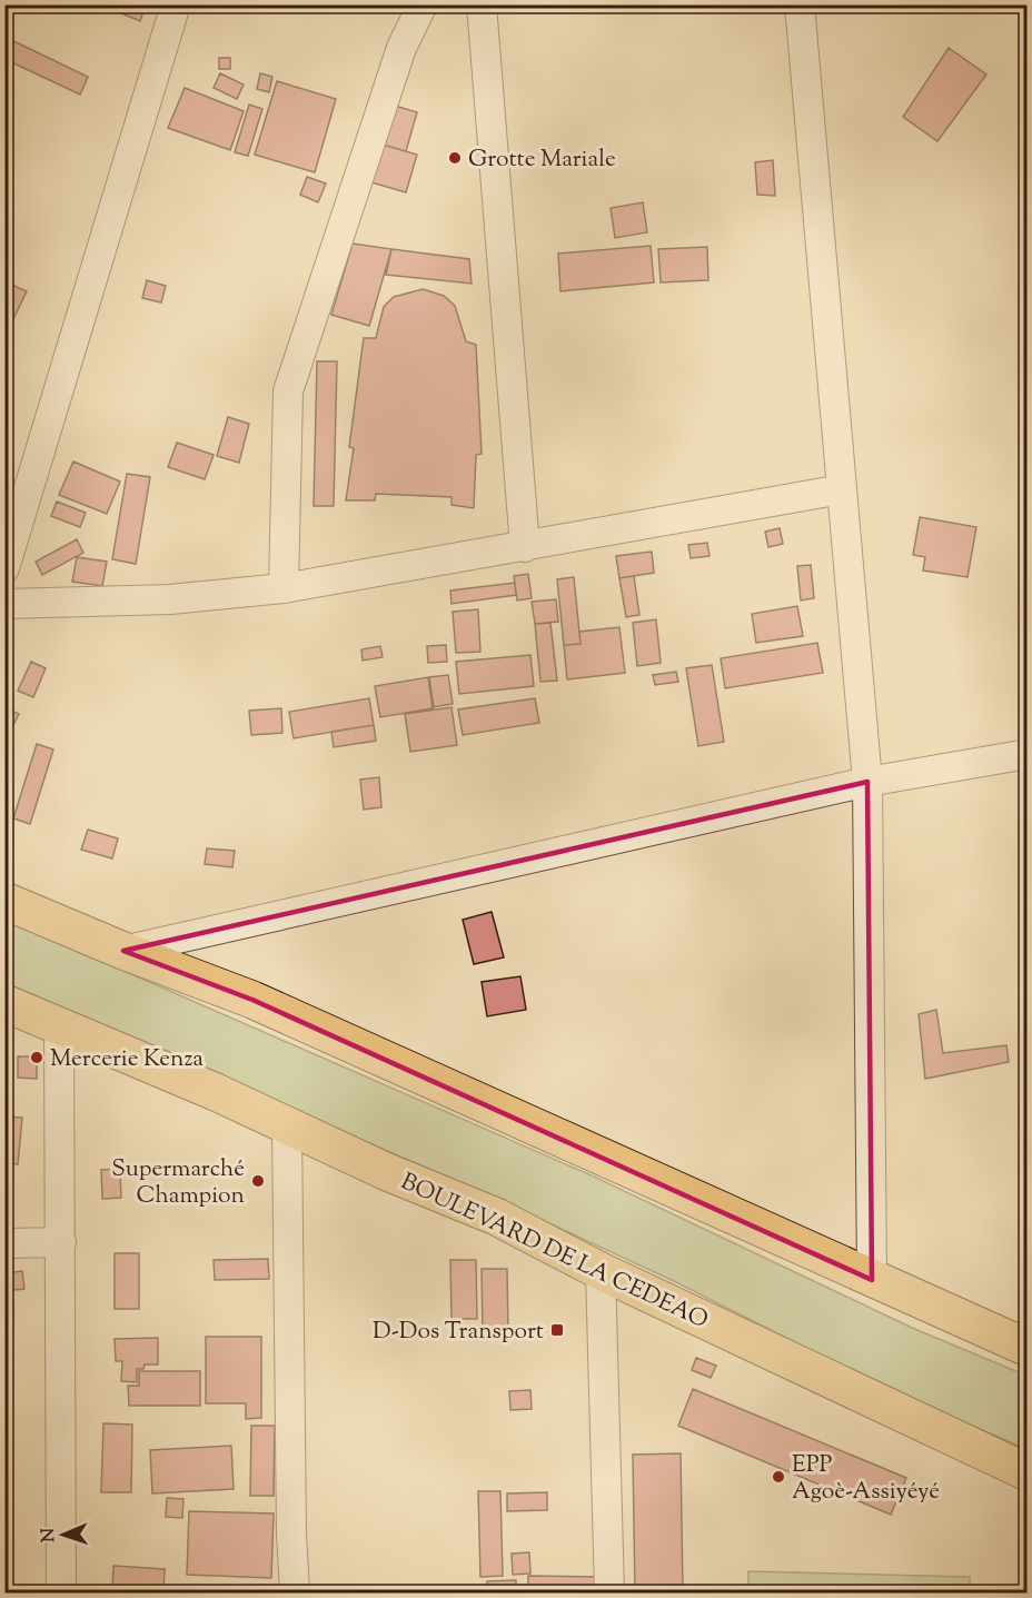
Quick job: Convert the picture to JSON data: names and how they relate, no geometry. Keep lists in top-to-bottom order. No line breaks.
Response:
{"streets":{"main road":["BOULEVARD DE LA CEDEAO"]},"places":{"other":["Grotte Mariale","Mercerie Kenza","Supermarché Champion","EPP Agoè-Assiyéyé"],"transit":["D-Dos Transport"]},"north":"left"}
